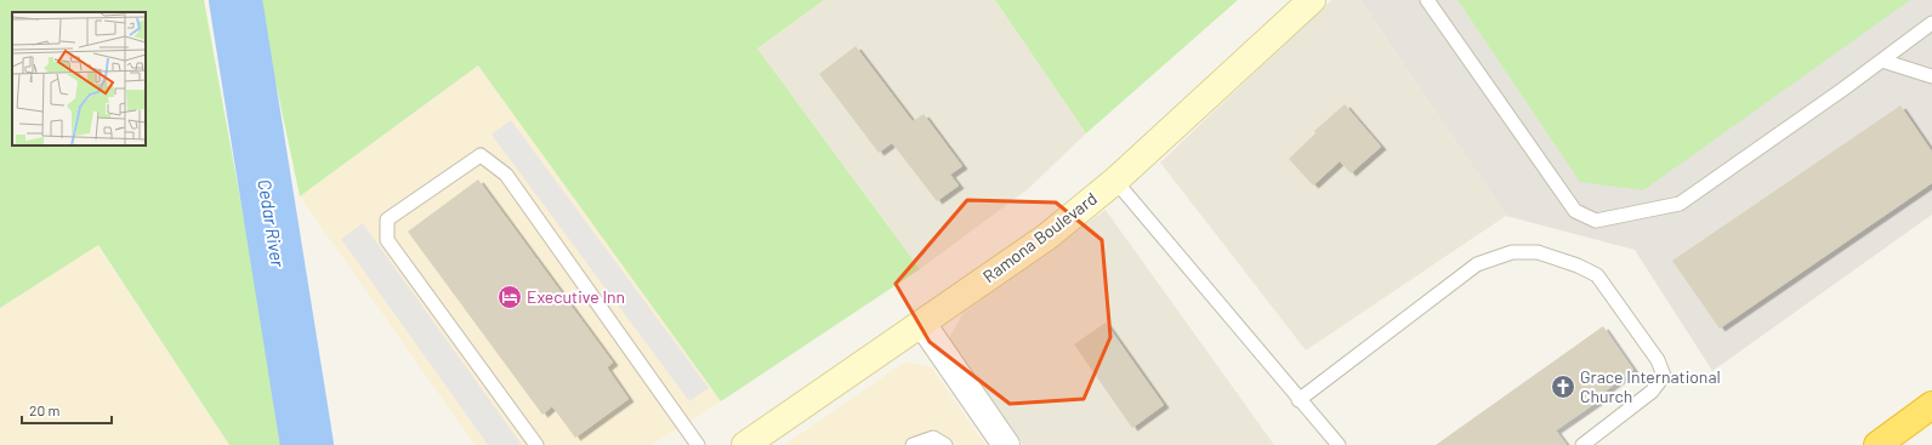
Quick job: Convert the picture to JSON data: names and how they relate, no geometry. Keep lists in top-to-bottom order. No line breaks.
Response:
{"streets":{"street":["Ramona Boulevard"]},"water":["Cedar River"],"places":{"hotel":["Executive Inn"],"church":["Grace International Church"]},"scale_bar":"20 m"}
